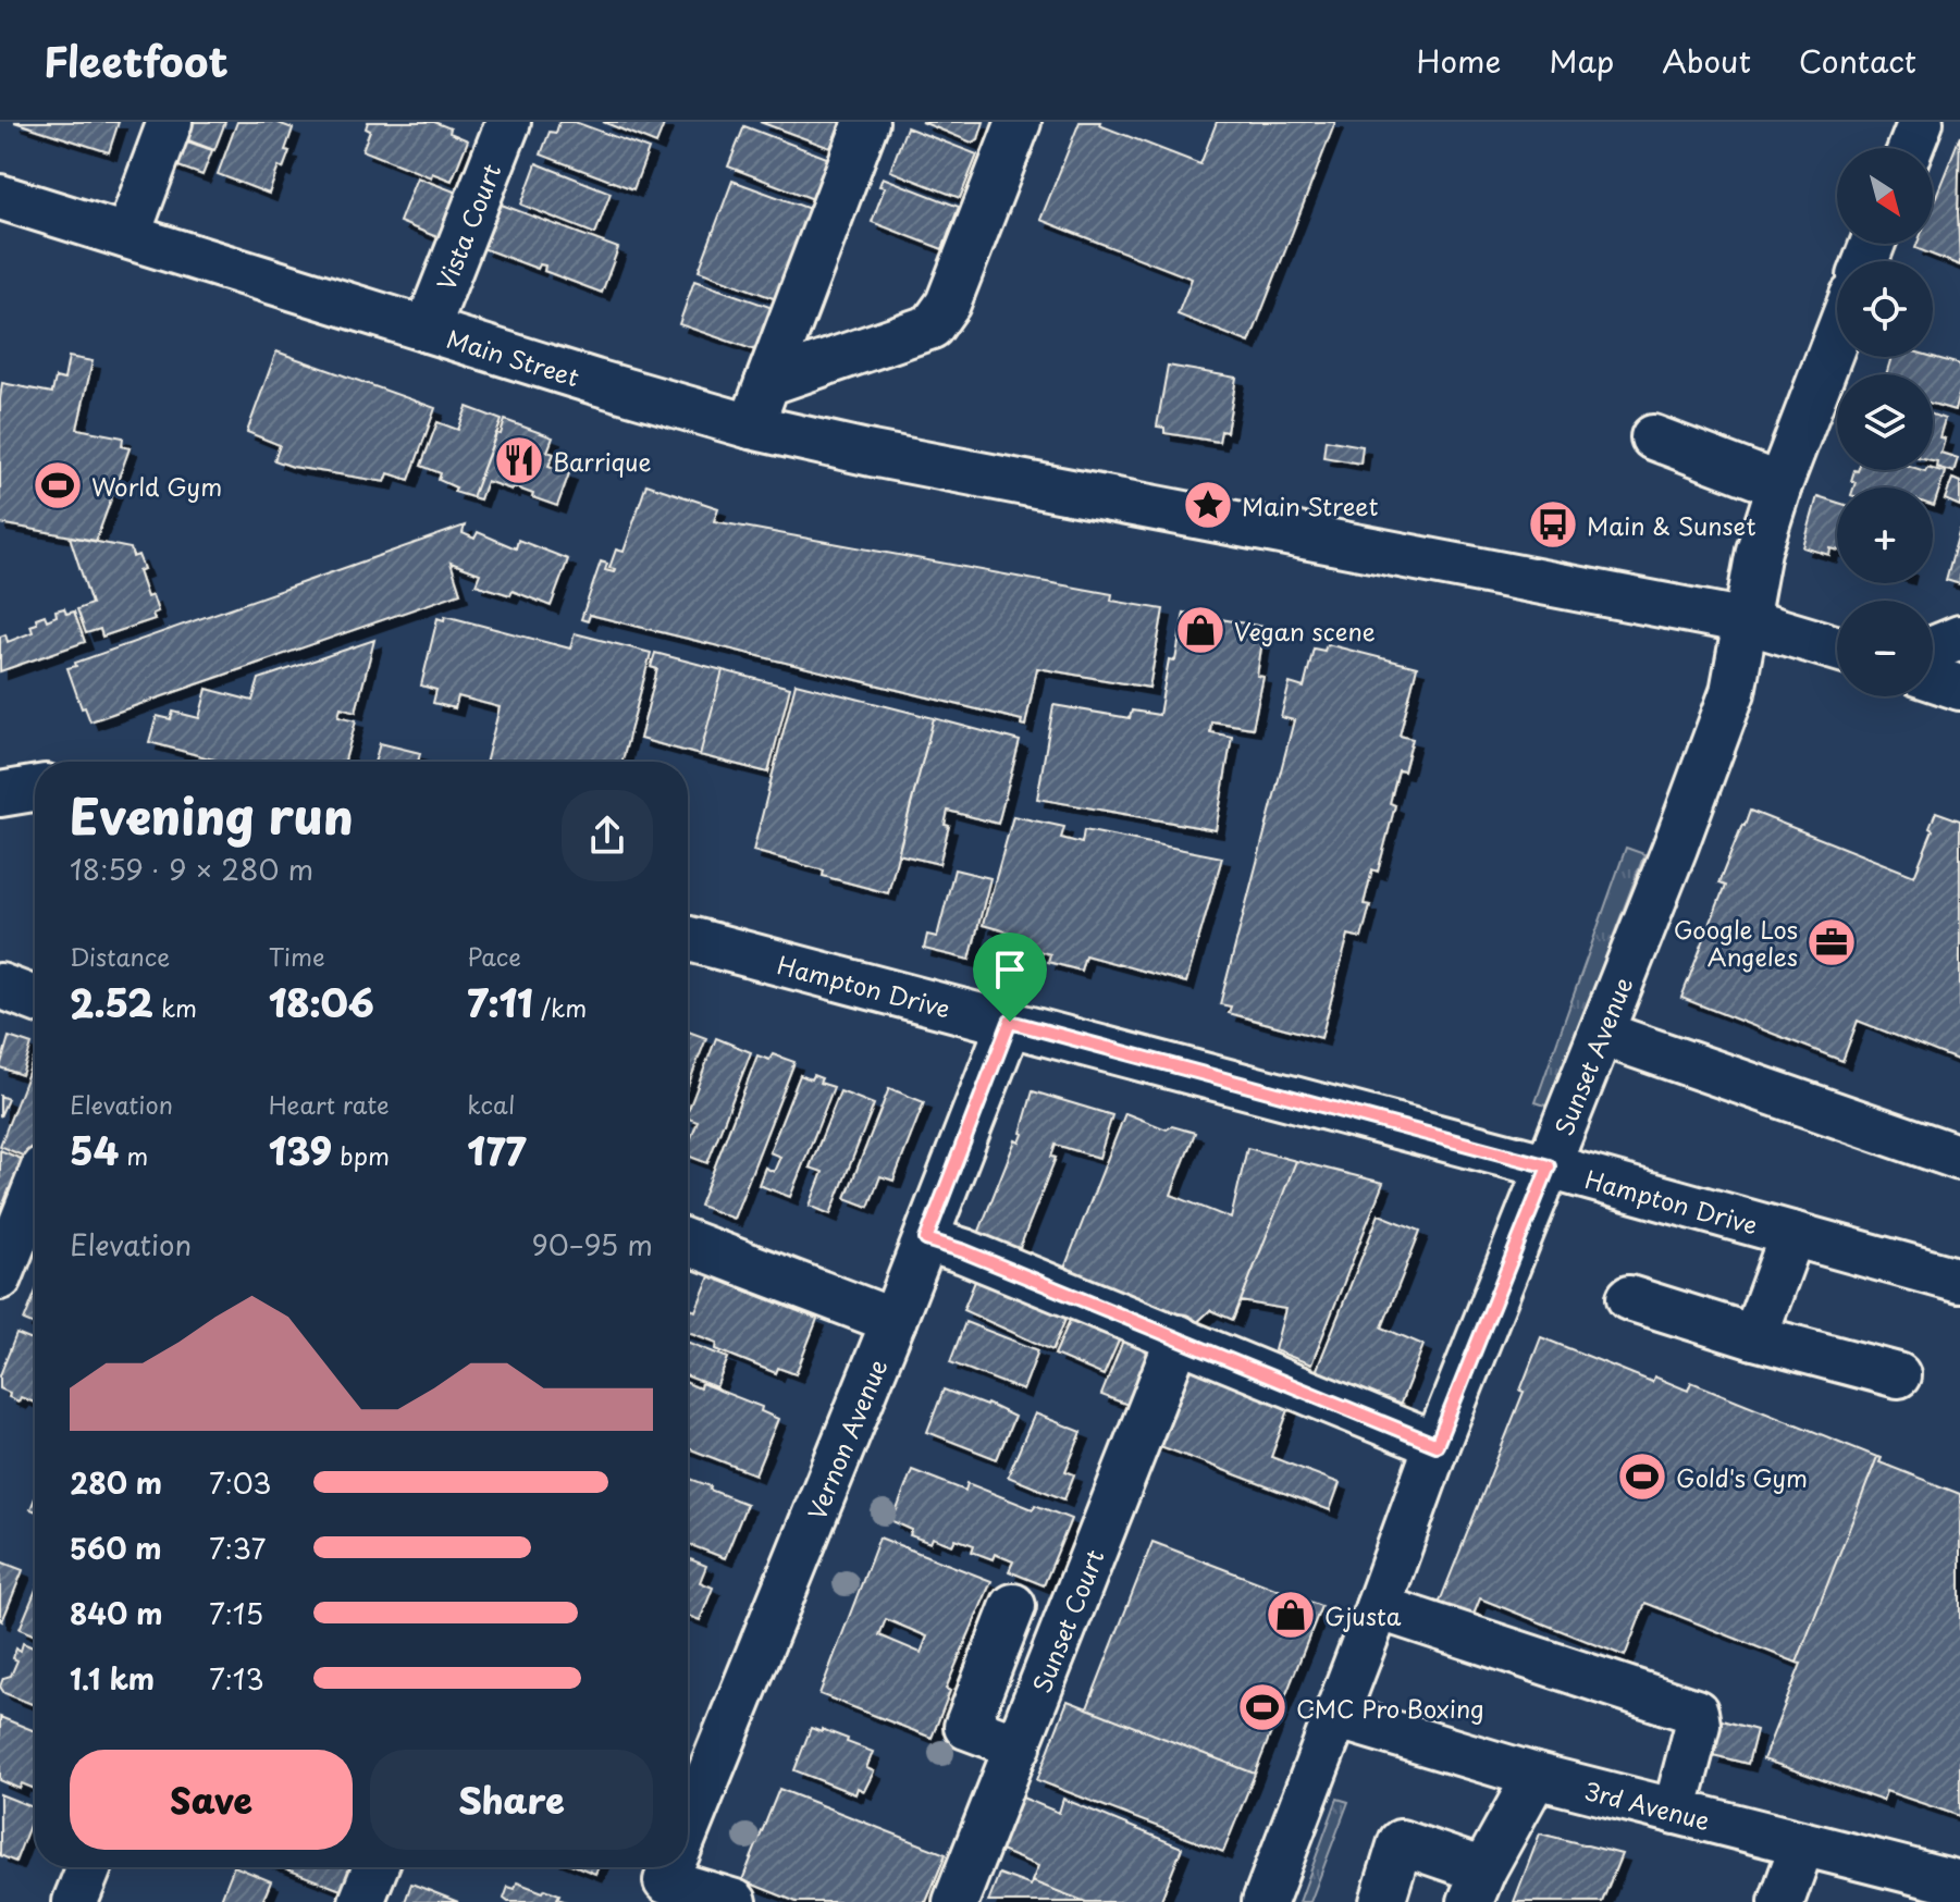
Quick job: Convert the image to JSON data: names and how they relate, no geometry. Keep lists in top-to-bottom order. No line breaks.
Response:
{"streets":{"street":["Vista Court","Main Street","Hampton Drive","Sunset Avenue","Vernon Avenue","Sunset Court","3rd Avenue"]},"crossings":[["Vista Court","Main Street"],["Main Street","Sunset Avenue"],["Hampton Drive","Sunset Avenue"],["Hampton Drive","Vernon Avenue"],["Sunset Avenue","3rd Avenue"]],"places":{"restaurant":["Barrique"],"sports":["World Gym","Gold's Gym","CMC Pro Boxing"],"place":["Main Street"],"bus stop":["Main & Sunset"],"shop":["Vegan scene","Gjusta"],"office":["Google Los Angeles"]},"north":"bottom right","page":{"header":"Fleetfoot","nav":["Home","Map","About","Contact"],"map_buttons":["+","−"],"heading":["Evening run","18:59 · 9 × 280 m"],"stats":[["Distance","2.52 km"],["Time","18:06"],["Pace","7:11 /km"],["Elevation","54 m"],["Heart rate","139 bpm"],["kcal","177"]],"chart":["Elevation","90–95 m"],"list":[{"name":"280 m","note":"7:03"},{"name":"560 m","note":"7:37"},{"name":"840 m","note":"7:15"},{"name":"1.1 km","note":"7:13"}],"buttons":["Save","Share"]}}
